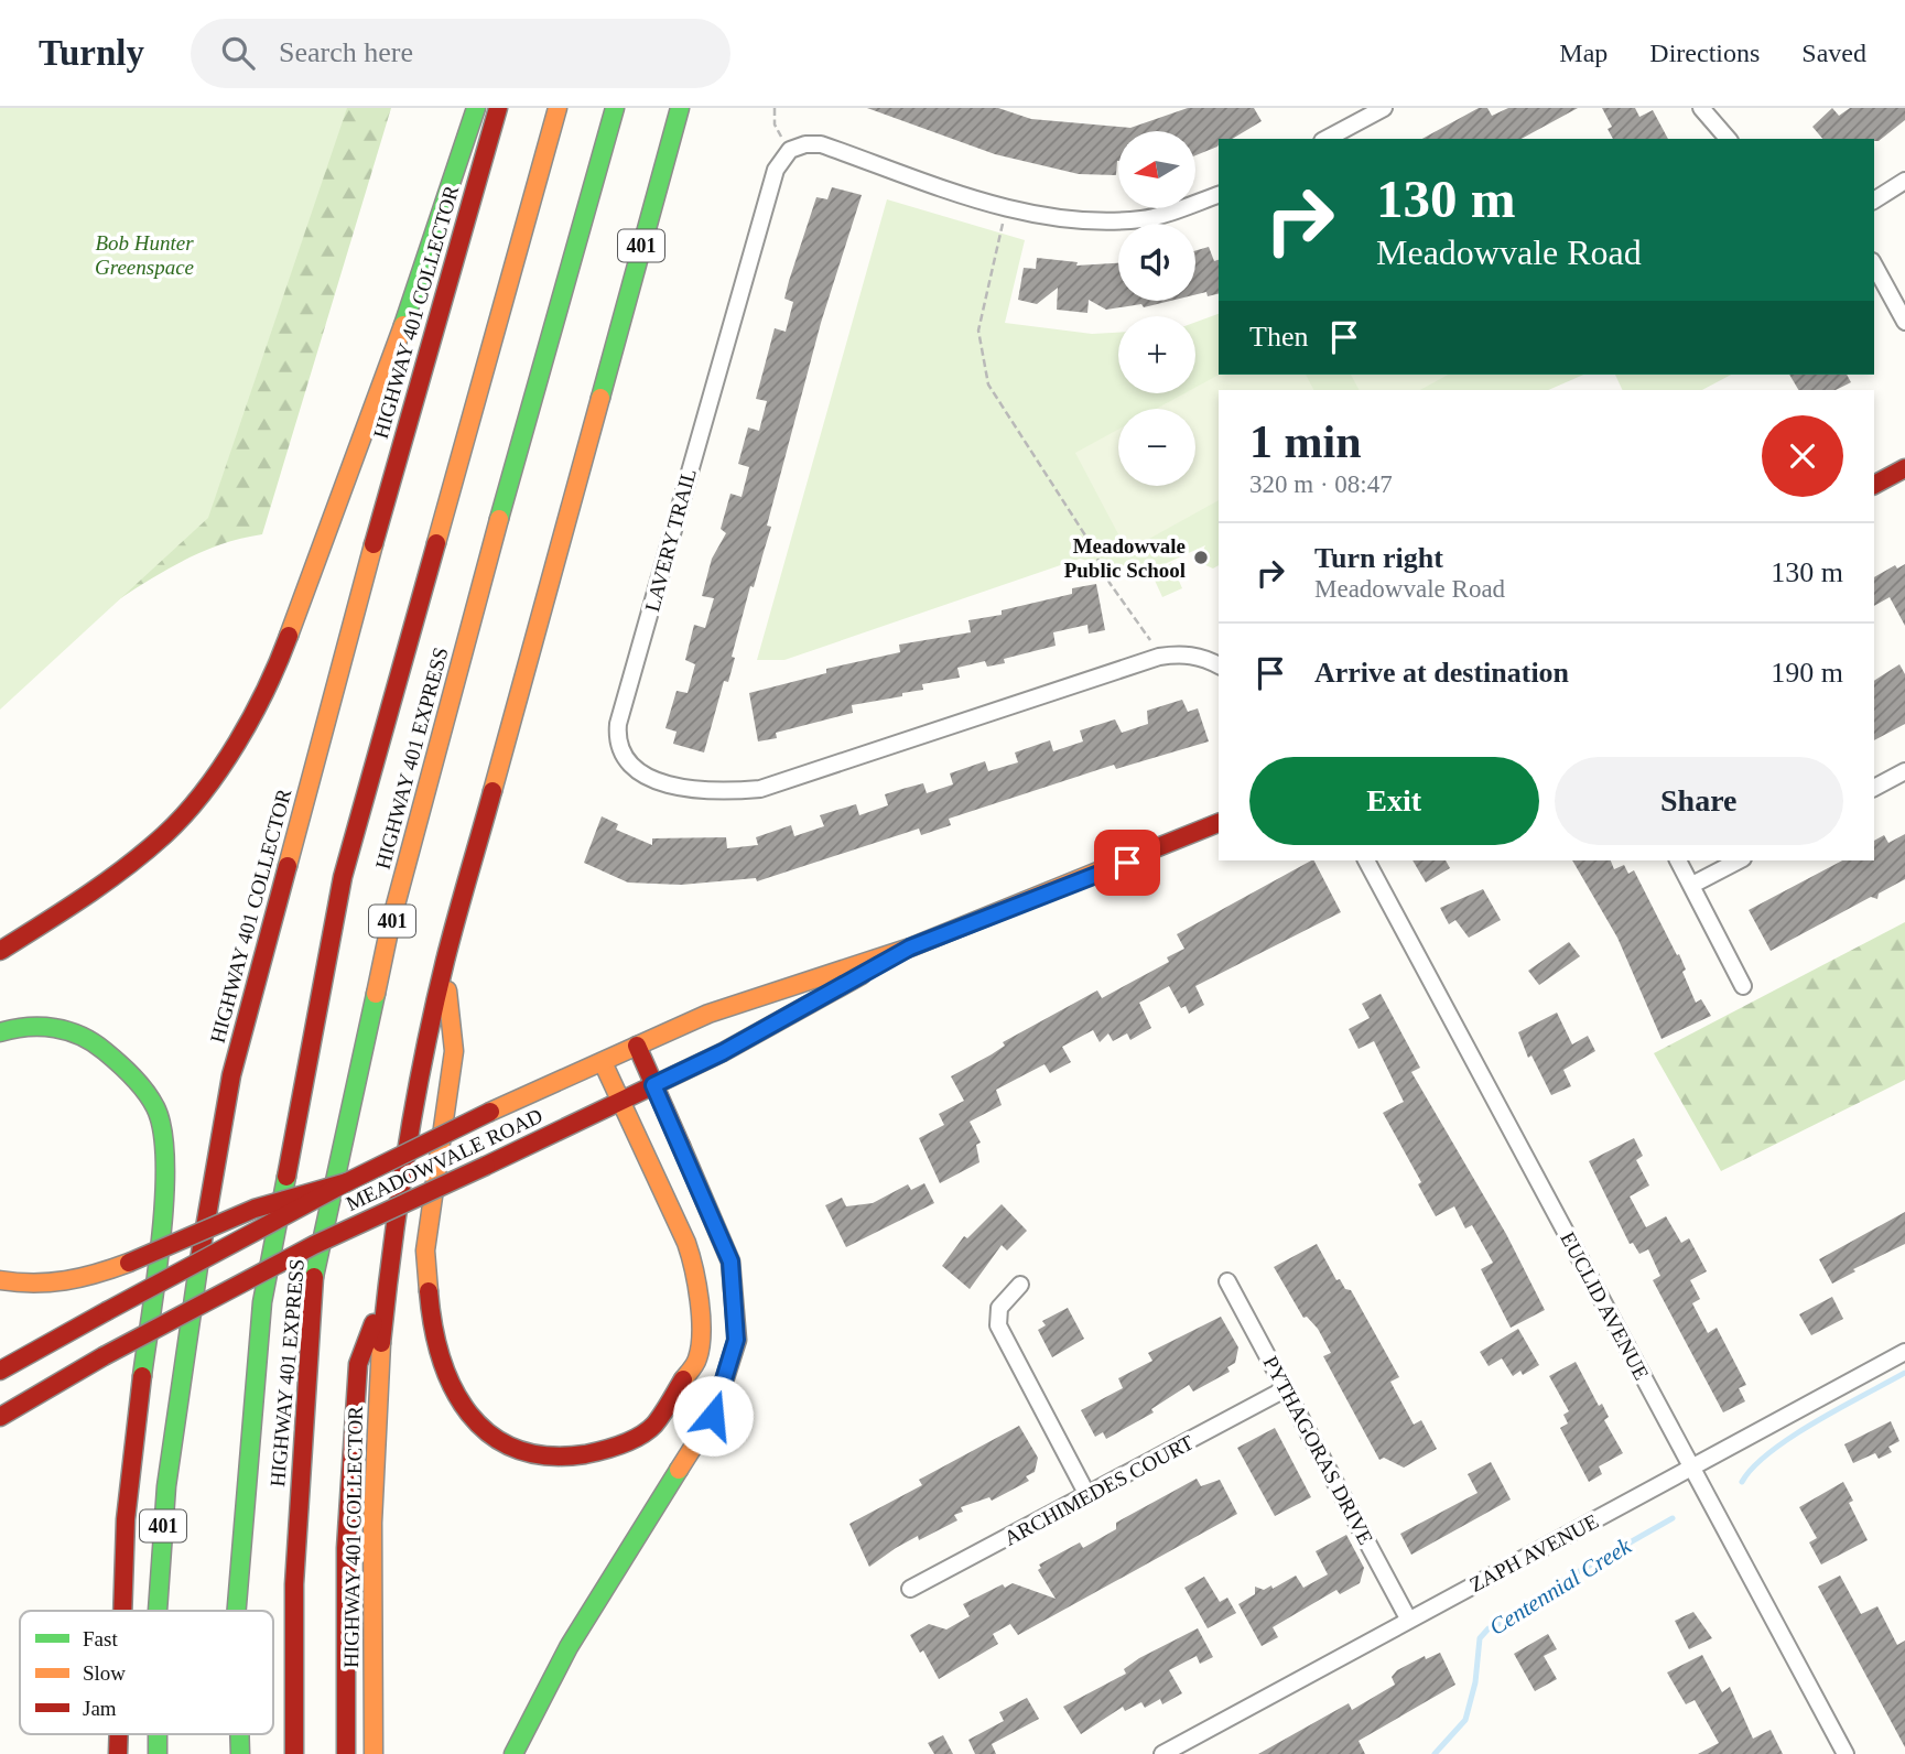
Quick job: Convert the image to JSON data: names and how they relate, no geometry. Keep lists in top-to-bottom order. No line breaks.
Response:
{"streets":{"main road":["401","HIGHWAY 401 COLLECTOR","HIGHWAY 401 EXPRESS","MEADOWVALE ROAD"],"street":["LAVERY TRAIL","EUCLID AVENUE","PYTHAGORAS DRIVE","ARCHIMEDES COURT","ZAPH AVENUE"]},"crossings":[["EUCLID AVENUE","ZAPH AVENUE"],["PYTHAGORAS DRIVE","ARCHIMEDES COURT"],["PYTHAGORAS DRIVE","ZAPH AVENUE"]],"water":["Centennial Creek"],"parks":["Bob Hunter Greenspace"],"places":["Meadowvale Public School"],"legend":["Fast","Slow","Jam"],"north":"left","page":{"header":"Turnly","search":"Search here","nav":["Map","Directions","Saved"],"map_buttons":["+","−"],"turn":["130 m","Meadowvale Road"],"then":"Then","heading":["1 min","320 m · 08:47"],"list":[{"name":"Turn right","note":"Meadowvale Road","value":"130 m"},{"name":"Arrive at destination","value":"190 m"}],"buttons":["Exit","Share"]}}
